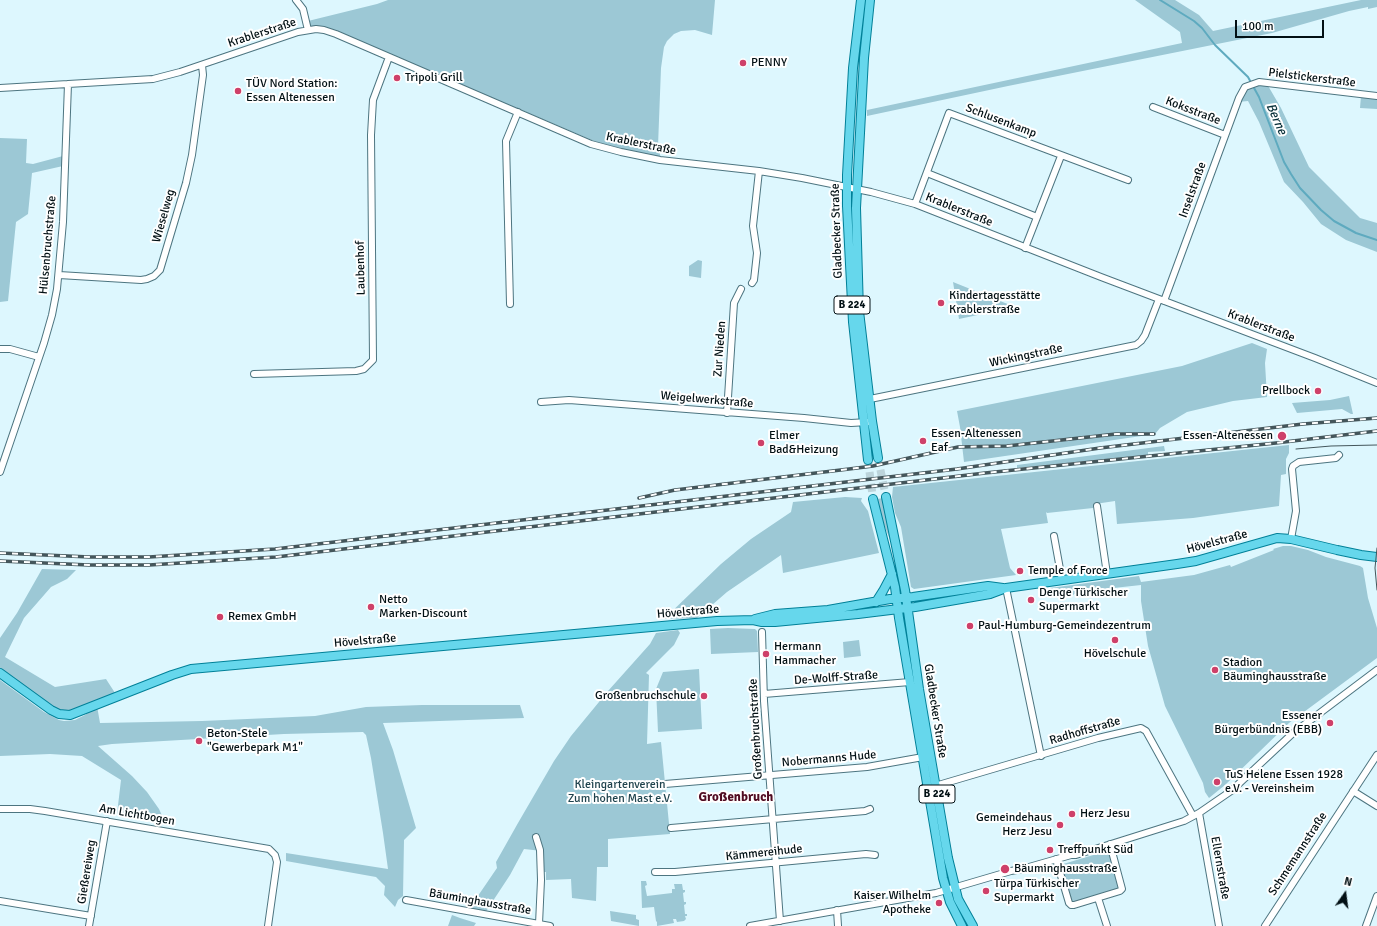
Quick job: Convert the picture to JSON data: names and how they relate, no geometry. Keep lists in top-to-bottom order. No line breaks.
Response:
{"streets":{"main road":["Gladbecker Straße","B 224","Hövelstraße"],"street":["Krablerstraße","Pielstickerstraße","Koksstraße","Schlusenkamp","Inselstraße","Wieselweg","Hülsenbruchstraße","Laubenhof","Zur Nieden","Wickingstraße","Weigelwerkstraße","De-Wolff-Straße","Großenbruchstraße","Radhoffstraße","Nobermanns Hude","Am Lichtbogen","Kämmereihude","Schmemannstraße","Ellernstraße","Gießereiweg","Bäuminghausstraße"]},"crossings":[["Krablerstraße","Schlusenkamp"],["Krablerstraße","Inselstraße"],["Krablerstraße","Wieselweg"],["Krablerstraße","Gladbecker Straße"],["Krablerstraße","Hülsenbruchstraße"],["Krablerstraße","Laubenhof"],["Krablerstraße","Wickingstraße"],["Pielstickerstraße","Inselstraße"],["Koksstraße","Inselstraße"],["Inselstraße","Wickingstraße"],["Wieselweg","Hülsenbruchstraße"],["Gladbecker Straße","Wickingstraße"],["Gladbecker Straße","Weigelwerkstraße"],["Gladbecker Straße","Hövelstraße"],["Gladbecker Straße","De-Wolff-Straße"],["Gladbecker Straße","Radhoffstraße"],["Gladbecker Straße","Nobermanns Hude"],["Zur Nieden","Weigelwerkstraße"],["De-Wolff-Straße","Großenbruchstraße"],["Großenbruchstraße","Nobermanns Hude"],["Großenbruchstraße","Kämmereihude"],["Am Lichtbogen","Gießereiweg"]],"districts":["Großenbruch"],"water":["Berne"],"parks":["Kleingartenverein Zum hohen Mast e.V."],"places":["PENNY","Tripoli Grill","TÜV Nord Station: Essen Altenessen","Kindertagesstätte Krablerstraße","Prellbock","Essen-Altenessen","Essen-Altenessen Eaf","Elmer Bad&Heizung","Temple of Force","Denge Türkischer Supermarkt","Netto Marken-Discount","Remex GmbH","Paul-Humburg-Gemeindezentrum","Hövelschule","Hermann Hammacher","Stadion Bäuminghausstraße","Großenbruchschule","Essener Bürgerbündnis (EBB)","Beton-Stele \"Gewerbepark M1\"","TuS Helene Essen 1928 e.V. - Vereinsheim","Herz Jesu","Gemeindehaus Herz Jesu","Treffpunkt Süd","Bäuminghausstraße","Türpa Türkischer Supermarkt","Kaiser Wilhelm Apotheke"],"scale_bar":"100 m","north":"top"}
